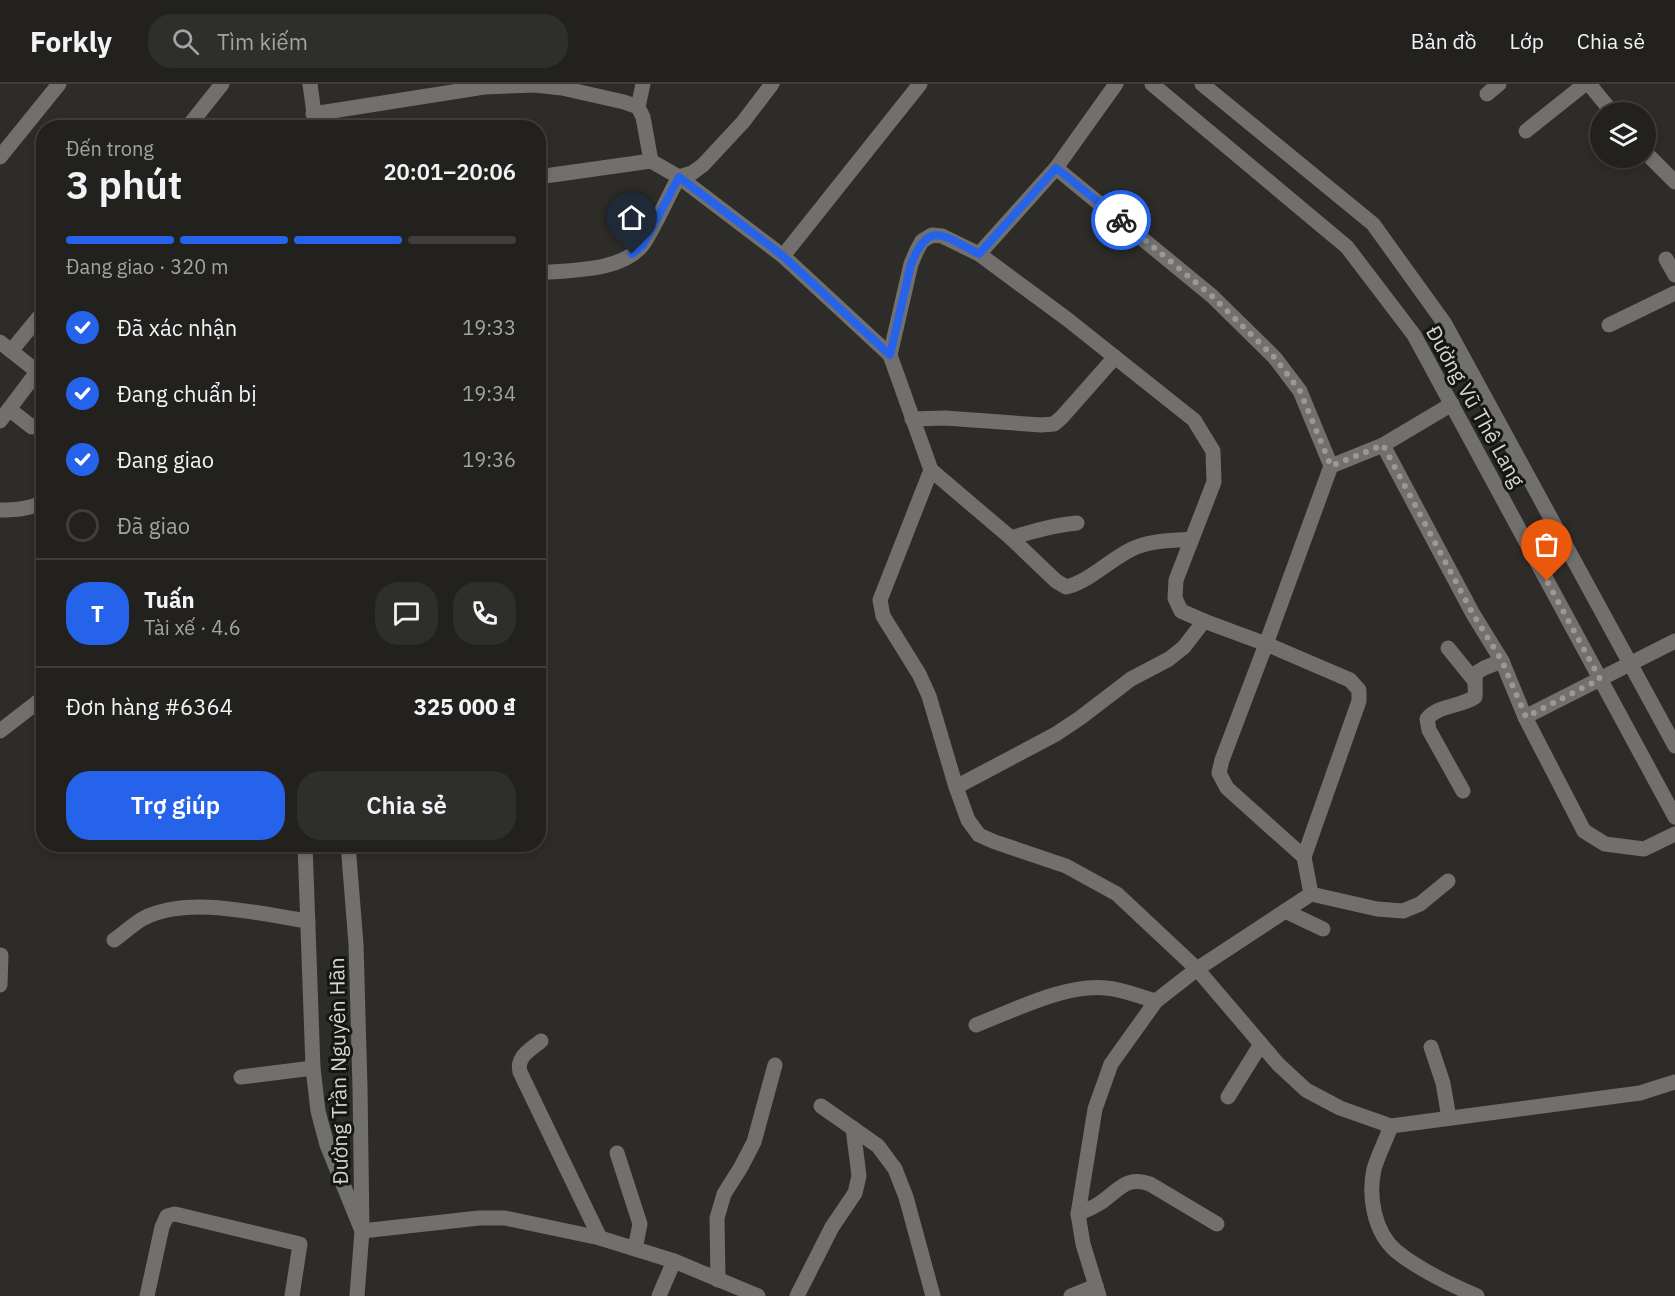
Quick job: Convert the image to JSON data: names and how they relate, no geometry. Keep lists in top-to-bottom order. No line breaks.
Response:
{"streets":{"street":["Đường Vũ Thê Lang","Đường Trần Nguyên Hãn"]},"page":{"header":"Forkly","search":"Tìm kiếm","nav":["Bản đồ","Lớp","Chia sẻ"],"heading":["3 phút","Đến trong","20:01–20:06"],"panel":["Tuấn","Tài xế · 4.6","Đơn hàng #6364","325 000 ₫"],"bar":"Đang giao · 320 m","list":[["Đã xác nhận","19:33"],["Đang chuẩn bị","19:34"],["Đang giao","19:36"],"Đã giao"],"round":"T","buttons":["Trợ giúp","Chia sẻ"]}}
